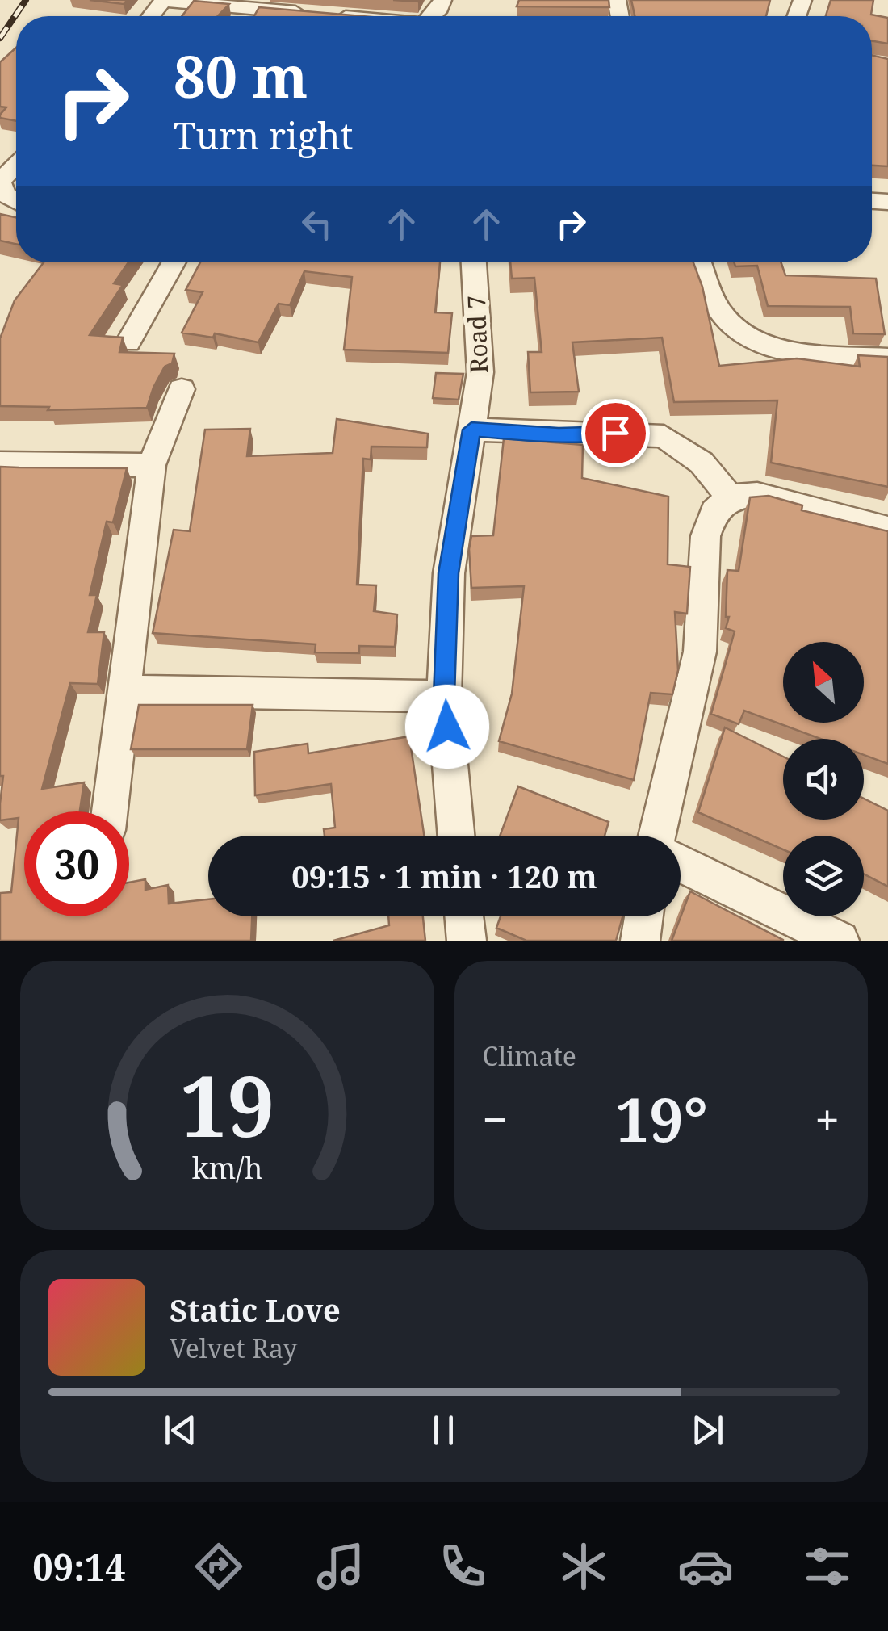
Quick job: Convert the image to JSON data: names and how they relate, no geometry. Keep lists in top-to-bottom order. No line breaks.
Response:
{"streets":{"street":["Road 7"]},"north":"top left","page":{"turn":["80 m","Turn right"],"limit":"30","trip":"09:15 · 1 min · 120 m","tile":"Climate","heat":["−","19°","+"],"song":["Static Love","Velvet Ray"],"tabs":"09:14","gauge":["19","km/h"]}}
